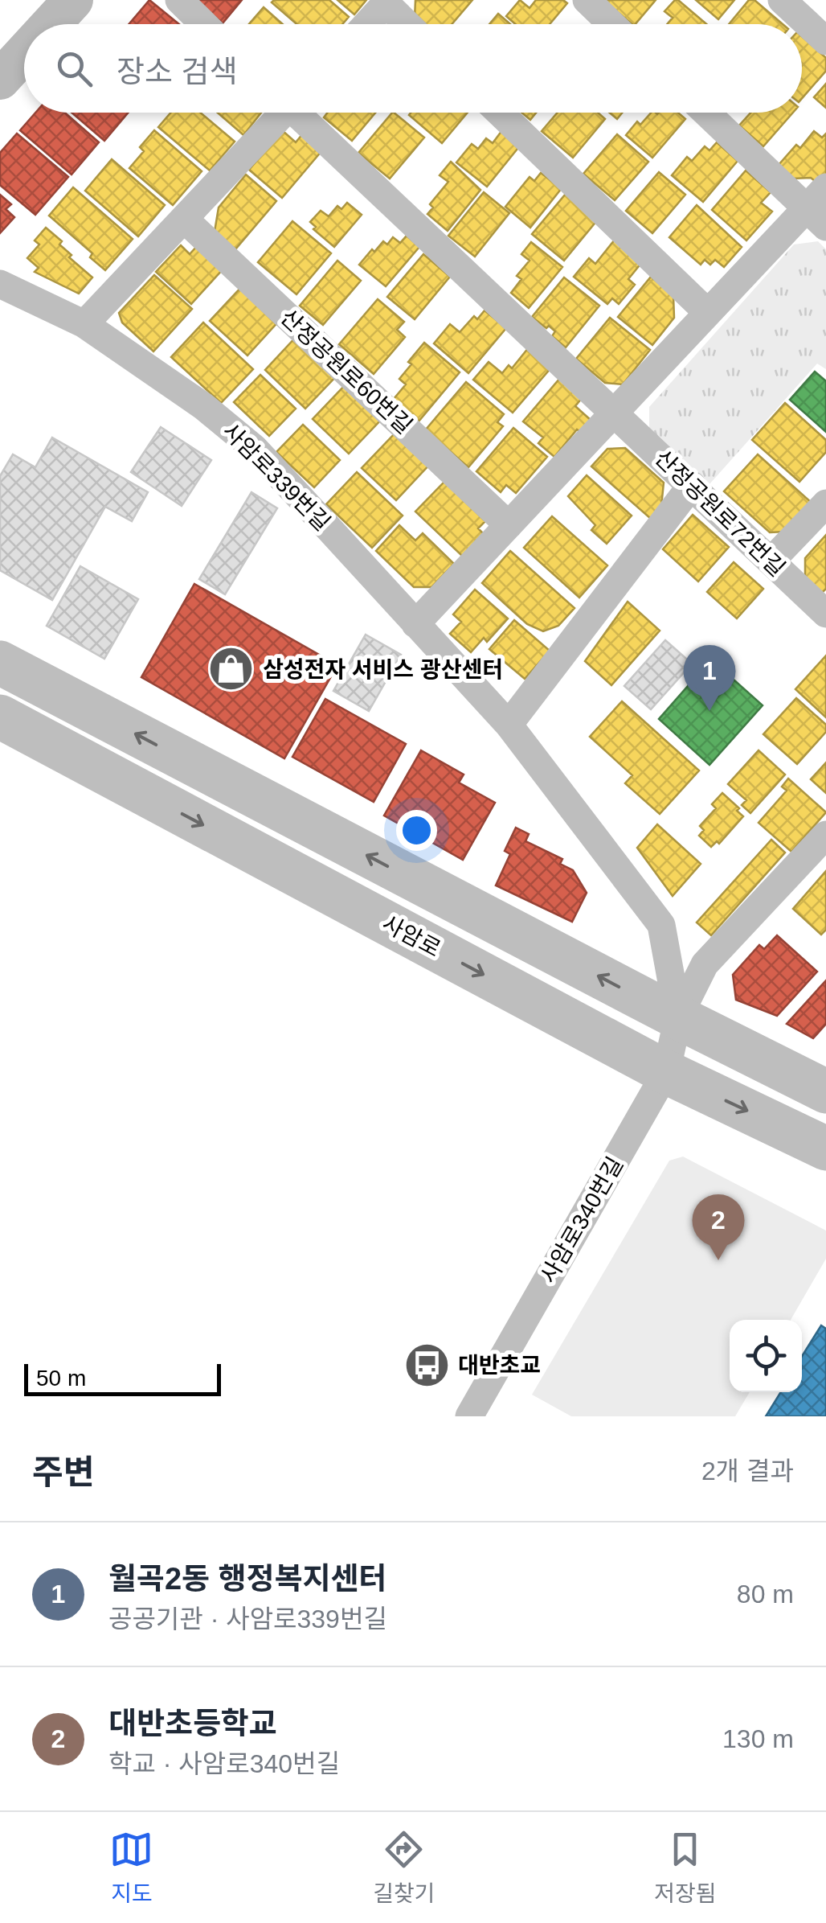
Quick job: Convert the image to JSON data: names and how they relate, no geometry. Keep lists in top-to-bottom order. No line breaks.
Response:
{"streets":{"main road":["사암로"],"street":["산정공원로60번길","사암로339번길","산정공원로72번길","사암로340번길"]},"crossings":[["사암로339번길","사암로340번길"],["사암로","사암로340번길"]],"places":{"shop":["삼성전자 서비스 광산센터"],"bus stop":["대반초교"]},"scale_bar":"50 m","page":{"search":"장소 검색","pins":["1","2"],"scale":"50 m","heading":["주변","2개 결과"],"list":[{"mark":"1","name":"월곡2동 행정복지센터","note":"공공기관 · 사암로339번길","value":"80 m"},{"mark":"2","name":"대반초등학교","note":"학교 · 사암로340번길","value":"130 m"}],"nav":["지도","길찾기","저장됨"]}}
